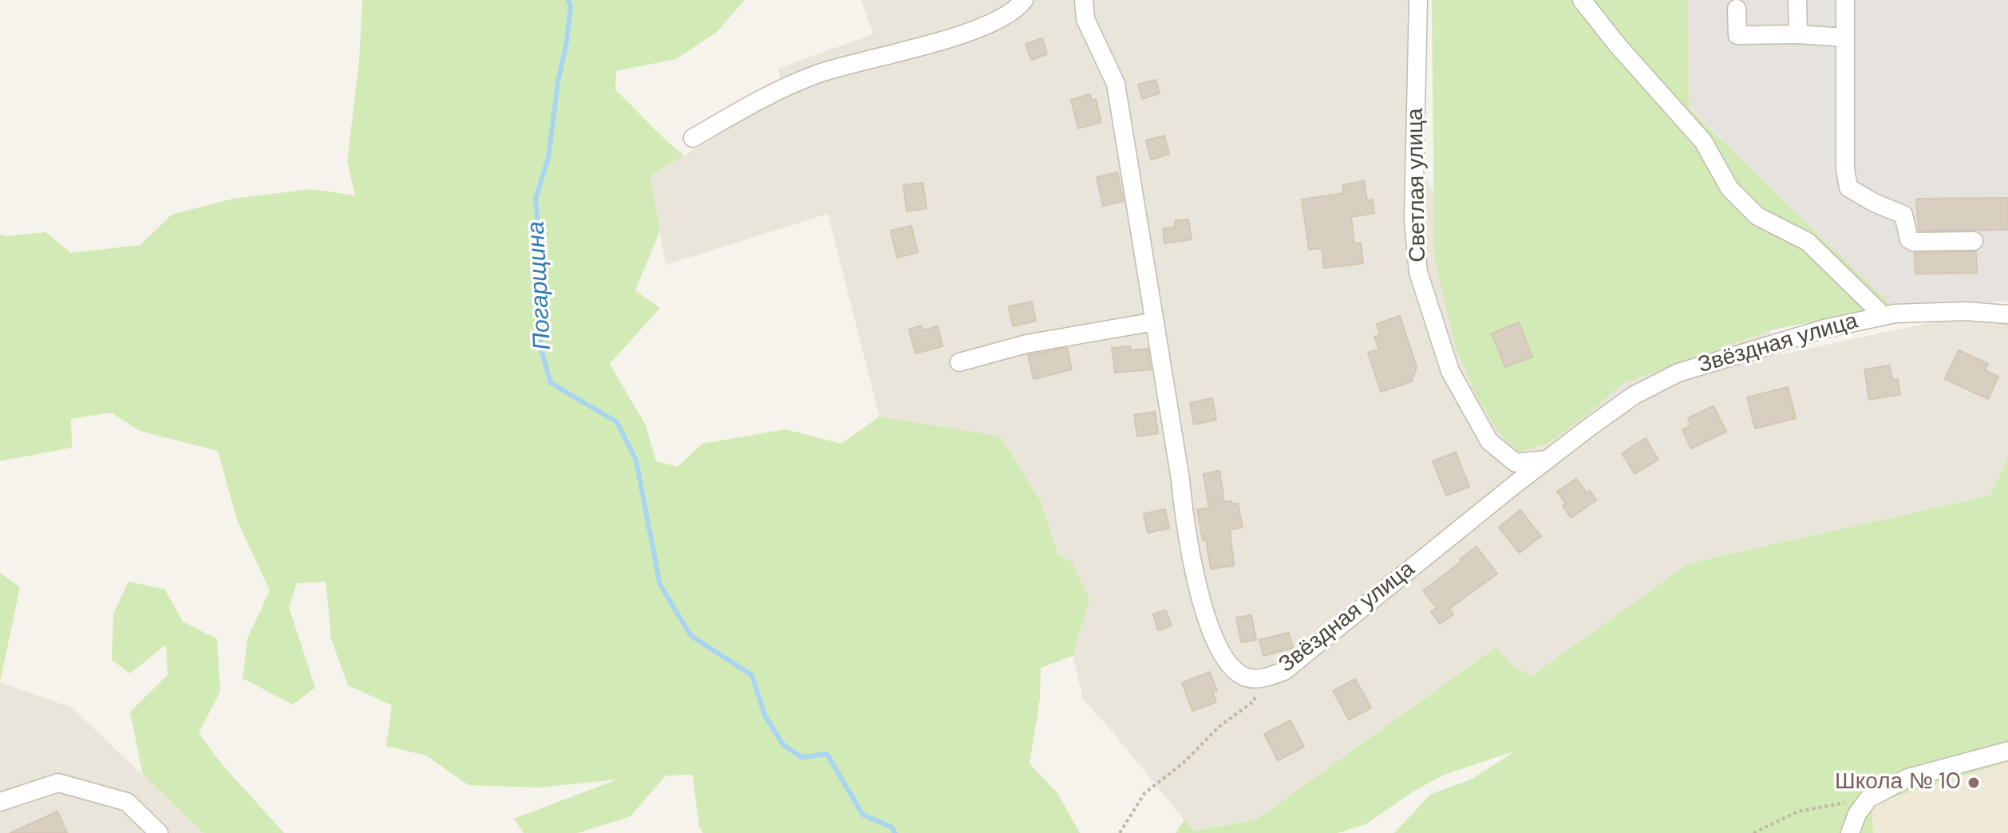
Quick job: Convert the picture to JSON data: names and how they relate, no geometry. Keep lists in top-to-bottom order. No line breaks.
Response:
{"streets":{"street":["Светлая улица","Звёздная улица"]},"crossings":[["Светлая улица","Звёздная улица"]],"water":["Погарщина"],"places":["Школа № 10"]}
